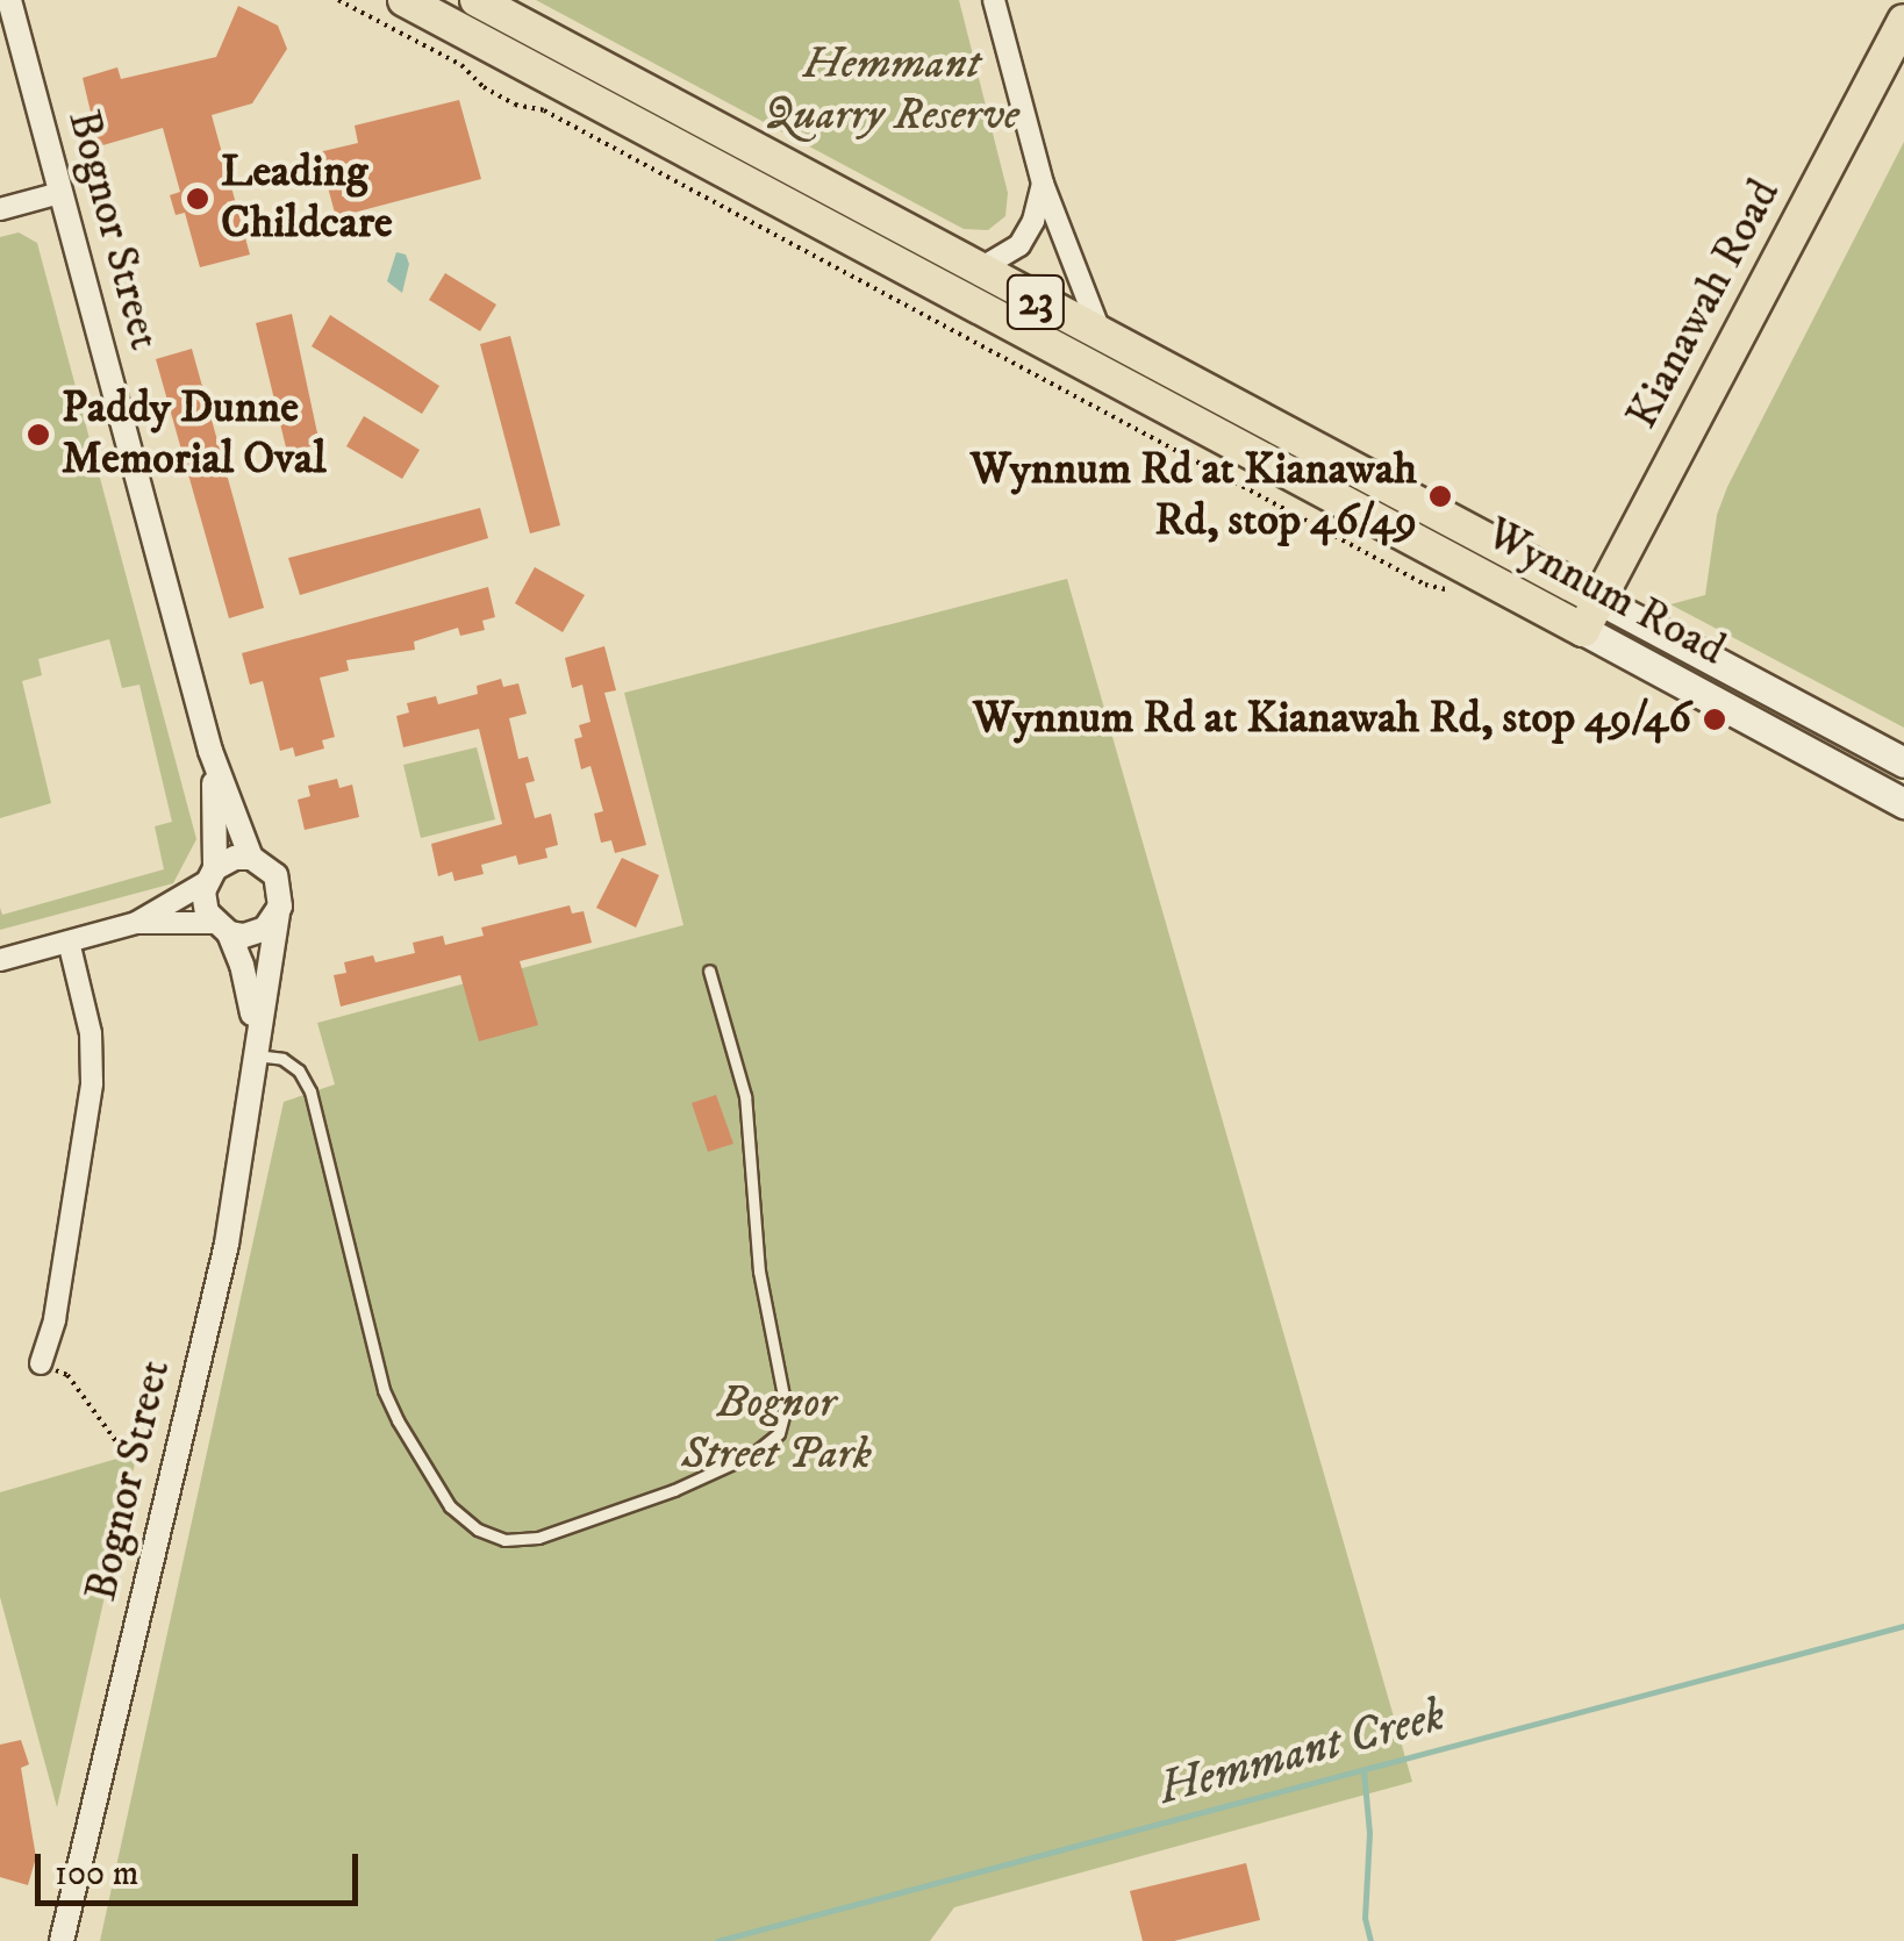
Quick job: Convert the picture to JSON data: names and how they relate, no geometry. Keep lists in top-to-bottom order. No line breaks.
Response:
{"streets":{"main road":["23","Kianawah Road","Wynnum Road"],"street":["Bognor Street"]},"crossings":[["Kianawah Road","Wynnum Road"]],"water":["Hemmant Creek"],"parks":["Hemmant Quarry Reserve","Bognor Street Park"],"places":["Leading Childcare","Paddy Dunne Memorial Oval","Wynnum Rd at Kianawah Rd, stop 46/49","Wynnum Rd at Kianawah Rd, stop 49/46"],"scale_bar":"100 m"}
